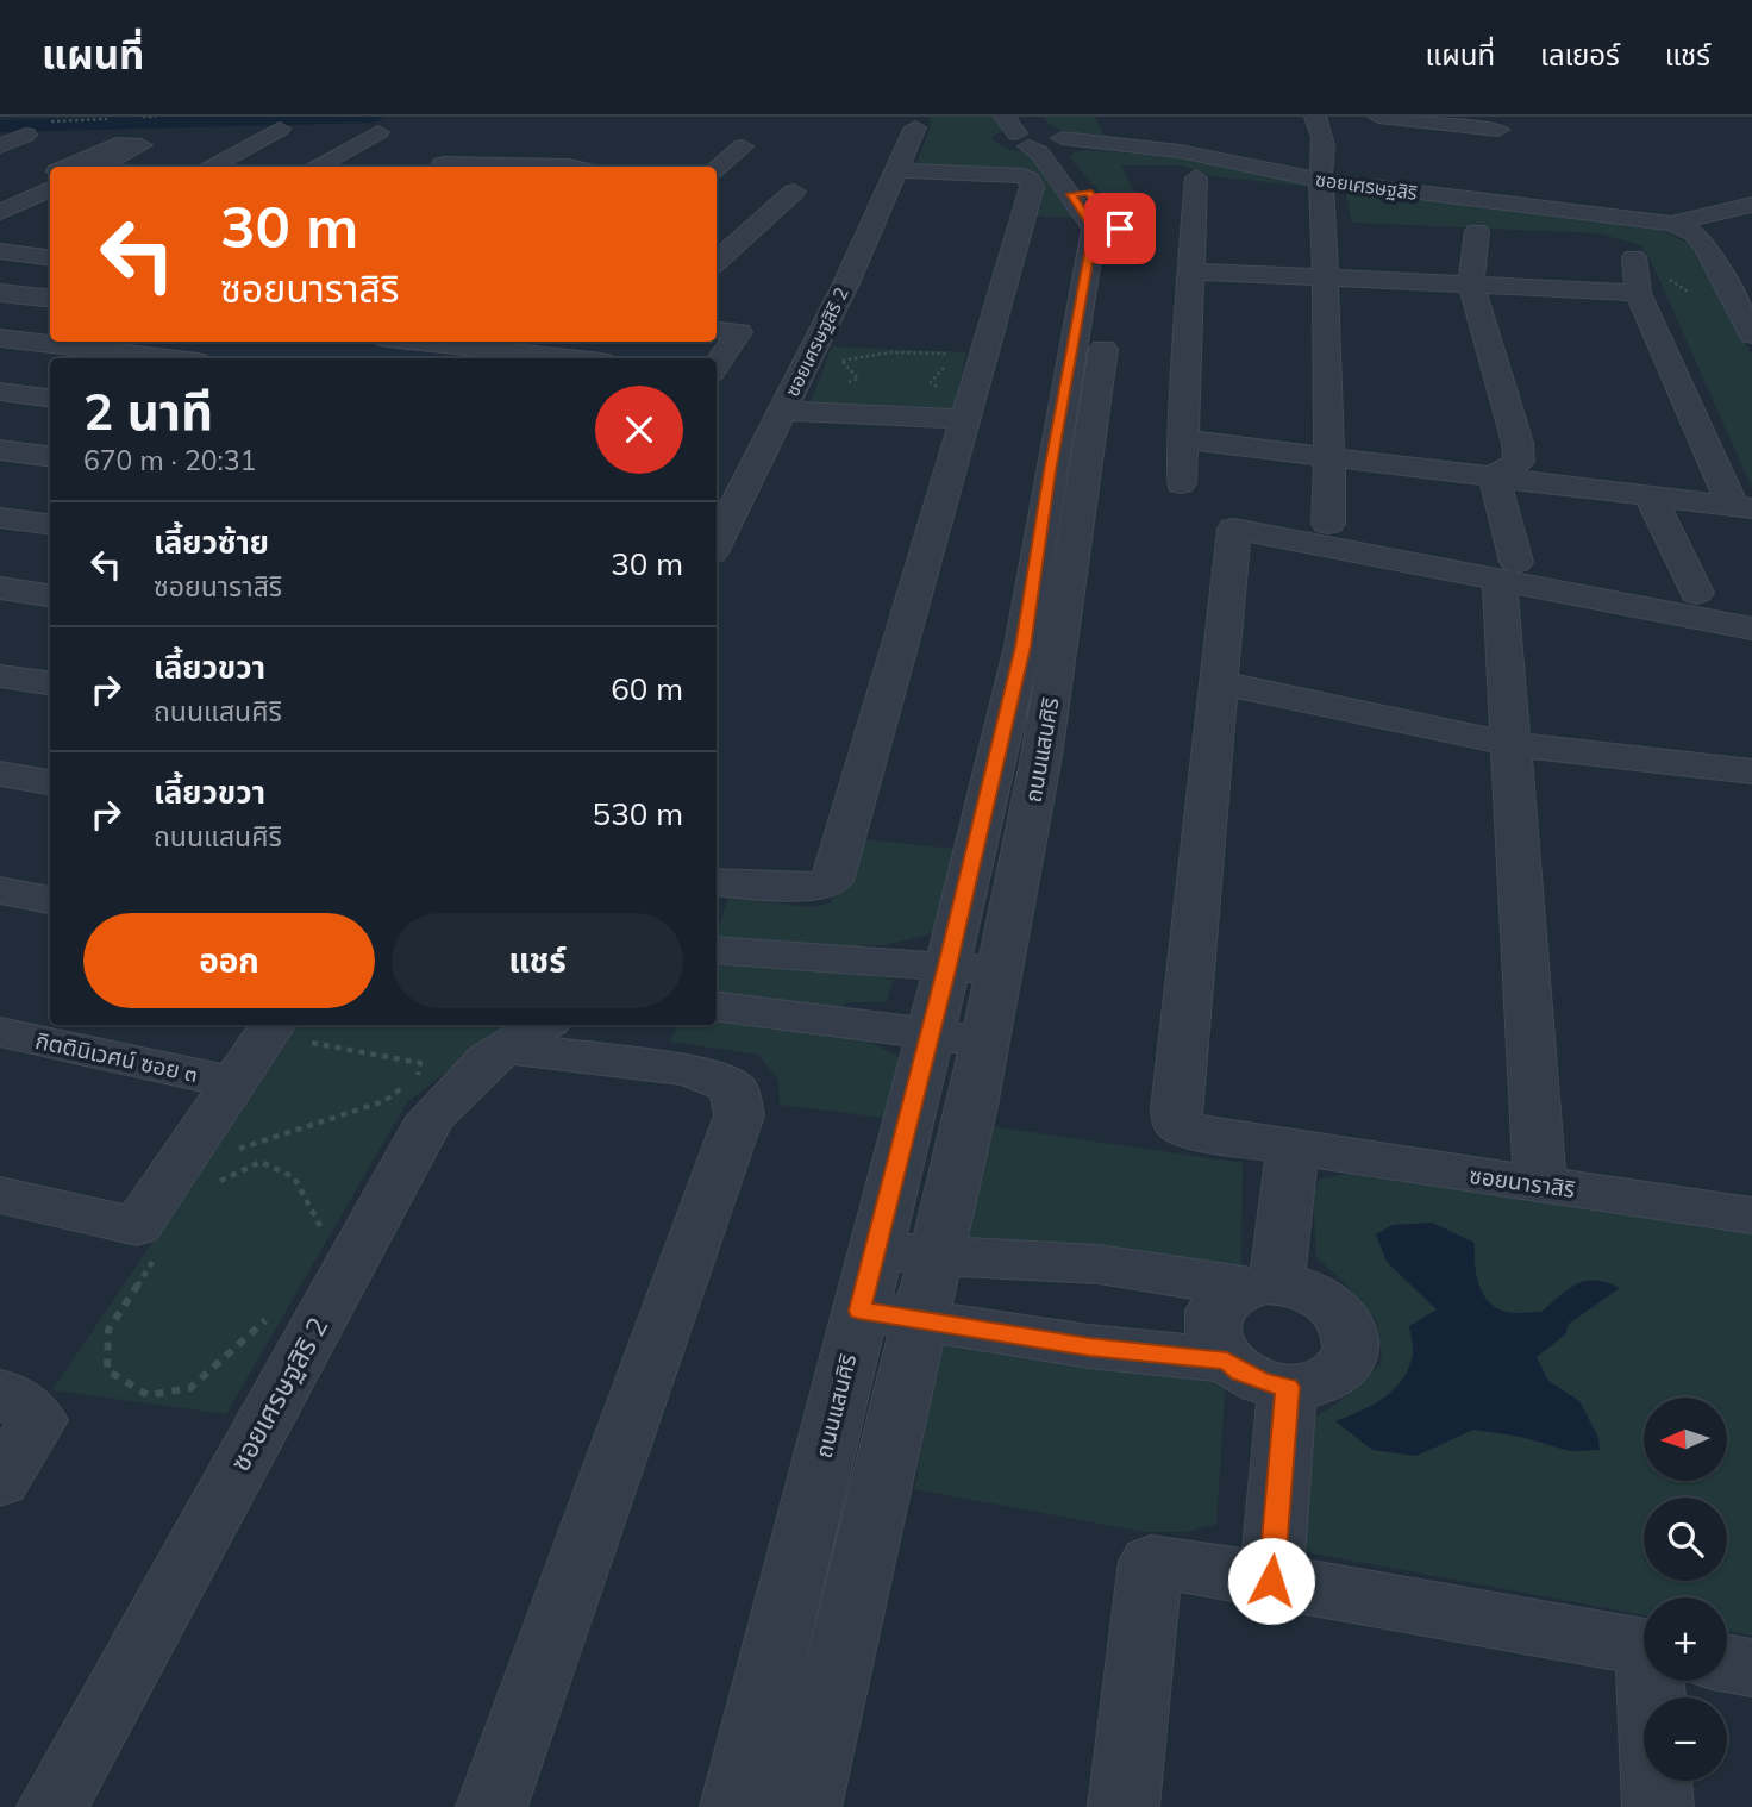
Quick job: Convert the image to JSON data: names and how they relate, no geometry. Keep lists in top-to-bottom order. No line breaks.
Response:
{"streets":{"street":["ซอยเศรษฐสิริ","ซอยเศรษฐสิริ 2","ถนนแสนศิริ","กิตตินิเวศน์ ซอย ๓","ซอยนาราสิริ"]},"crossings":[["ซอยเศรษฐสิริ","ถนนแสนศิริ"]],"north":"left","page":{"header":"แผนที่","nav":["แผนที่","เลเยอร์","แชร์"],"turn":["30 m","ซอยนาราสิริ"],"heading":["2 นาที","670 m · 20:31"],"list":[{"name":"เลี้ยวซ้าย","note":"ซอยนาราสิริ","value":"30 m"},{"name":"เลี้ยวขวา","note":"ถนนแสนศิริ","value":"60 m"},{"name":"เลี้ยวขวา","note":"ถนนแสนศิริ","value":"530 m"}],"buttons":["ออก","แชร์"],"map_buttons":["+","−"]}}
